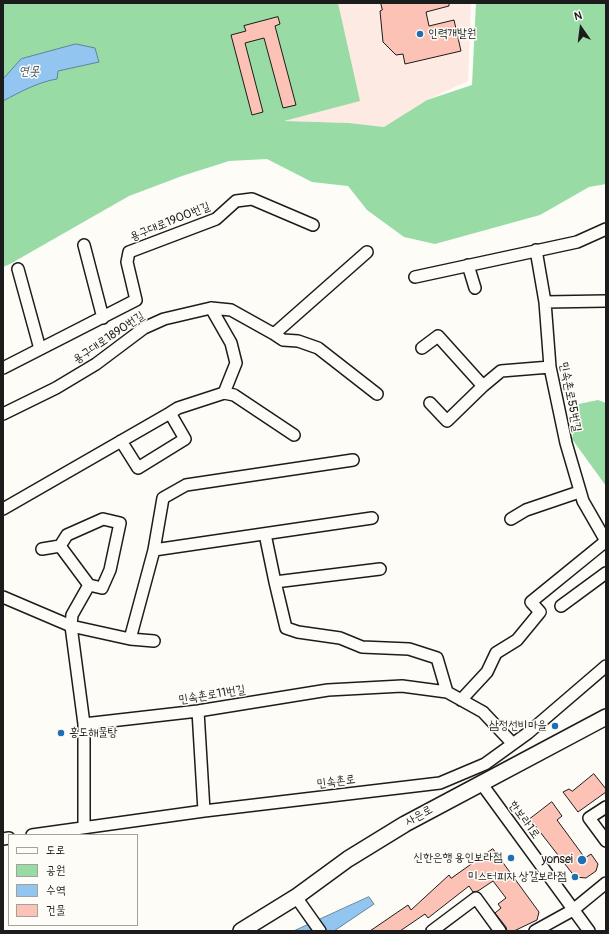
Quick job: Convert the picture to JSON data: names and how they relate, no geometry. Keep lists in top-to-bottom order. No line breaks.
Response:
{"streets":{"main road":["사은로"],"street":["용구대로1900번길","용구대로1890번길","민속촌로55번길","민속촌로11번길","민속촌로","한보라1로"]},"crossings":[["민속촌로11번길","민속촌로"],["사은로","한보라1로"]],"water":["연못"],"places":["인력개발원","삼정선비마을","홍도해물탕","신한은행 용인보라점","yonsei","미스터피자 상갈보라점"],"legend":["도로","공원","수역","건물"],"north":"top"}
